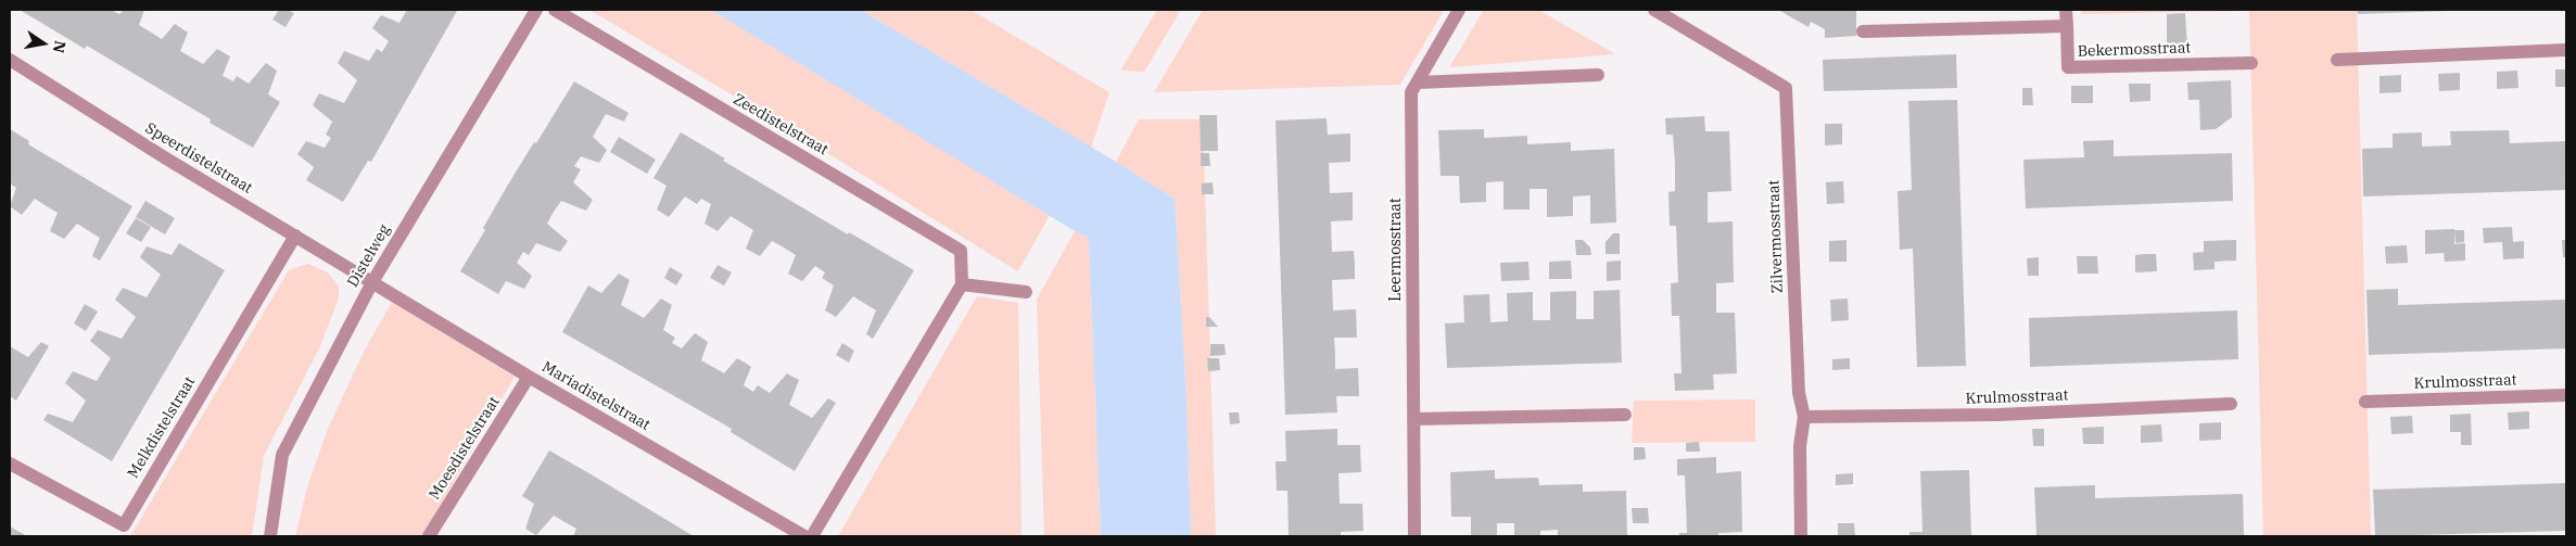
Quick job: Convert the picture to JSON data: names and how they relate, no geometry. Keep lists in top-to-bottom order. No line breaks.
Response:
{"streets":{"street":["Bekermosstraat","Zeedistelstraat","Speerdistelstraat","Zilvermosstraat","Leermosstraat","Distelweg","Krulmosstraat","Mariadistelstraat","Melkdistelstraat","Moesdistelstraat"]},"crossings":[["Speerdistelstraat","Distelweg"],["Speerdistelstraat","Mariadistelstraat"],["Speerdistelstraat","Melkdistelstraat"],["Zilvermosstraat","Krulmosstraat"],["Distelweg","Mariadistelstraat"],["Mariadistelstraat","Moesdistelstraat"]],"north":"right"}
